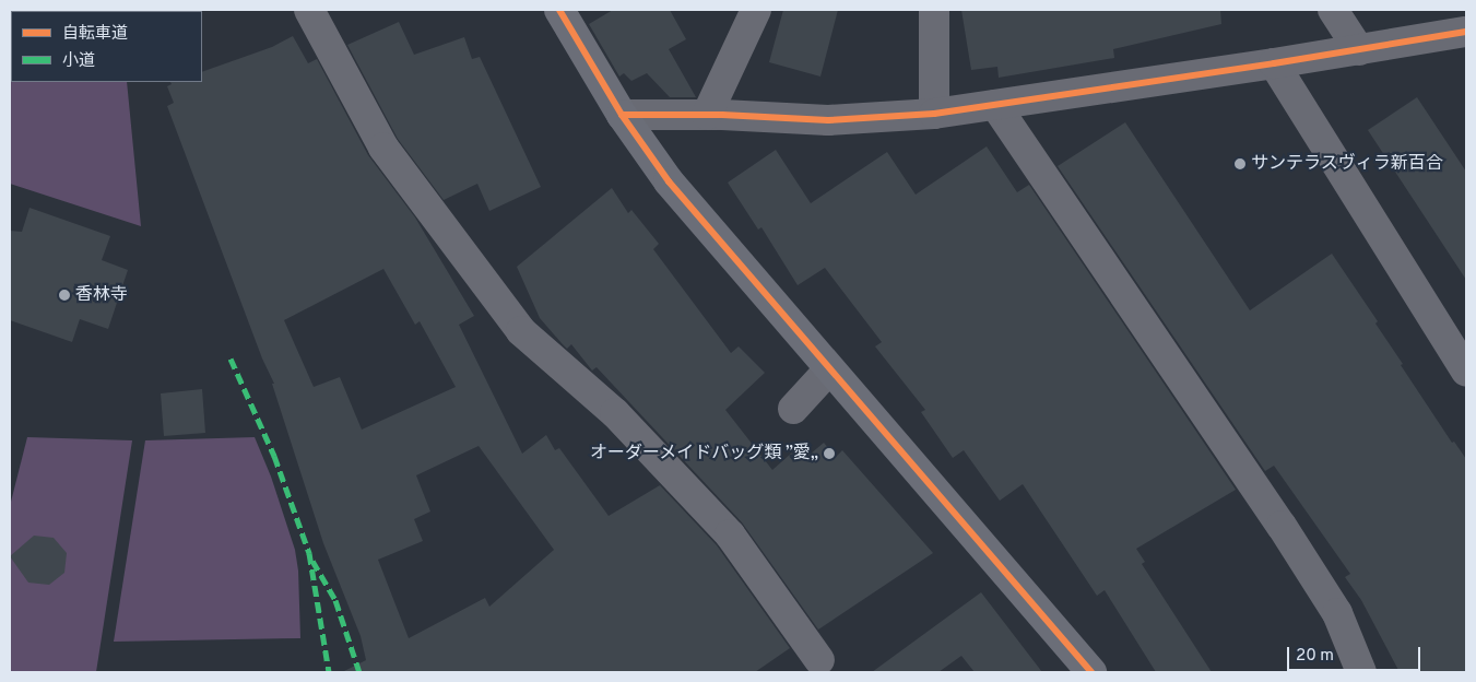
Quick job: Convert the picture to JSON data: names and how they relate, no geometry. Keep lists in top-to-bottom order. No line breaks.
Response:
{"places":["サンテラスヴィラ新百合","香林寺","オーダーメイドバッグ類 ”愛„"],"legend":["自転車道","小道"],"scale_bar":"20 m"}
